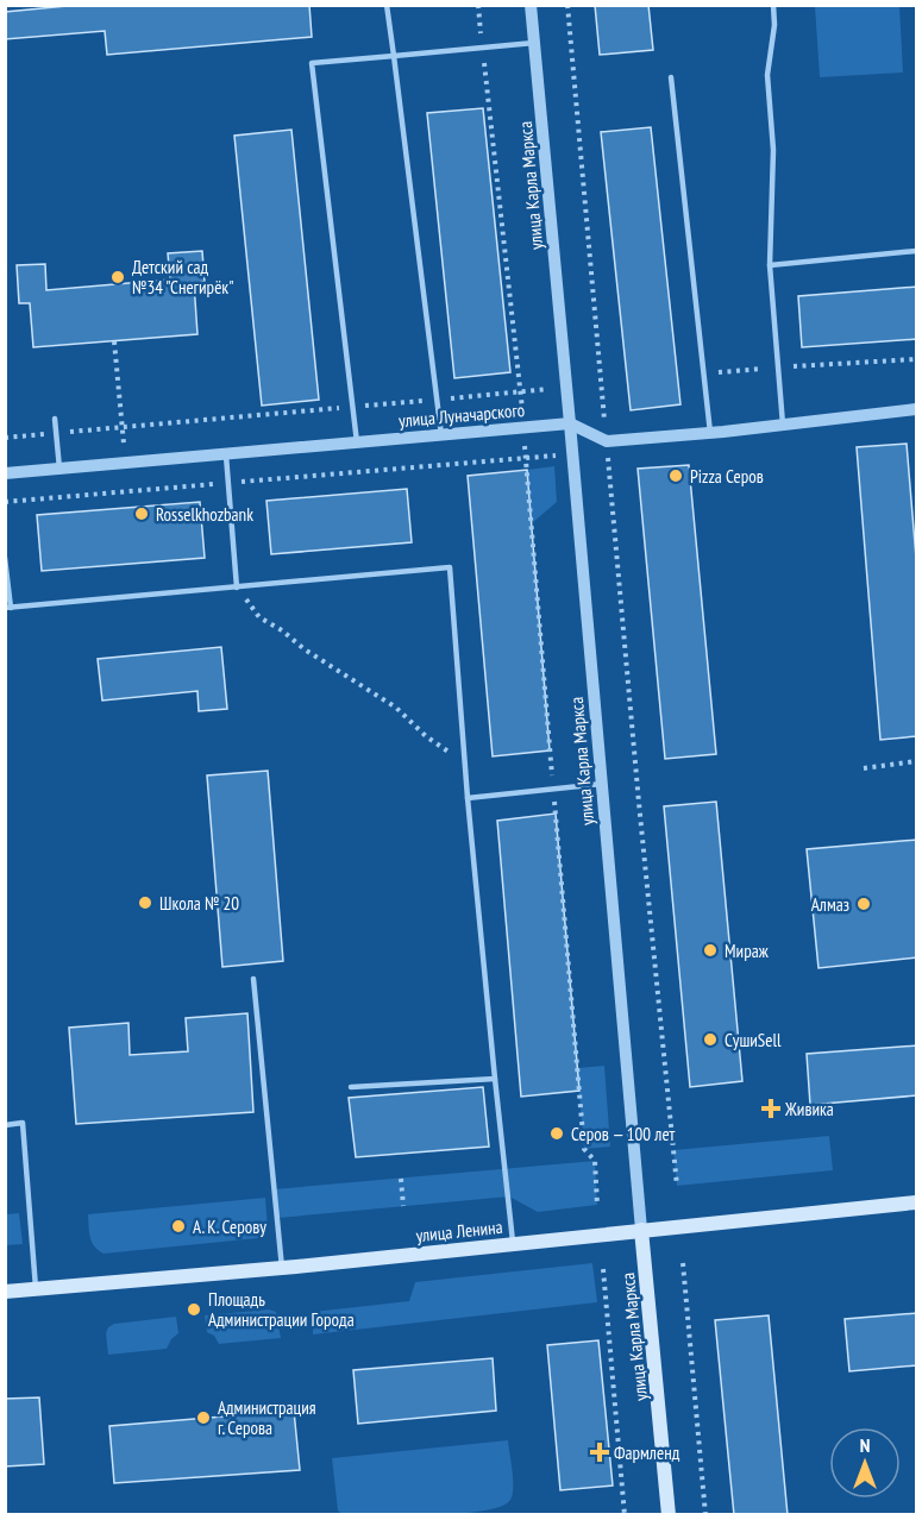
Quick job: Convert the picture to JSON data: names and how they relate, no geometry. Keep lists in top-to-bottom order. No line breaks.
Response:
{"streets":{"main road":["улица Карла Маркса","улица Ленина"],"street":["улица Луначарского"]},"crossings":[["улица Карла Маркса","улица Луначарского"],["улица Карла Маркса","улица Ленина"]],"places":{"other":["Детский сад №34 \"Снегирёк\"","Pizza Серов","Rosselkhozbank","Школа № 20","Алмаз","Мираж","СушиSell","Серов — 100 лет","А. К. Серову","Площадь Администрации Города","Администрация г. Серова"],"health":["Живика","Фармленд"]},"north":"top"}
